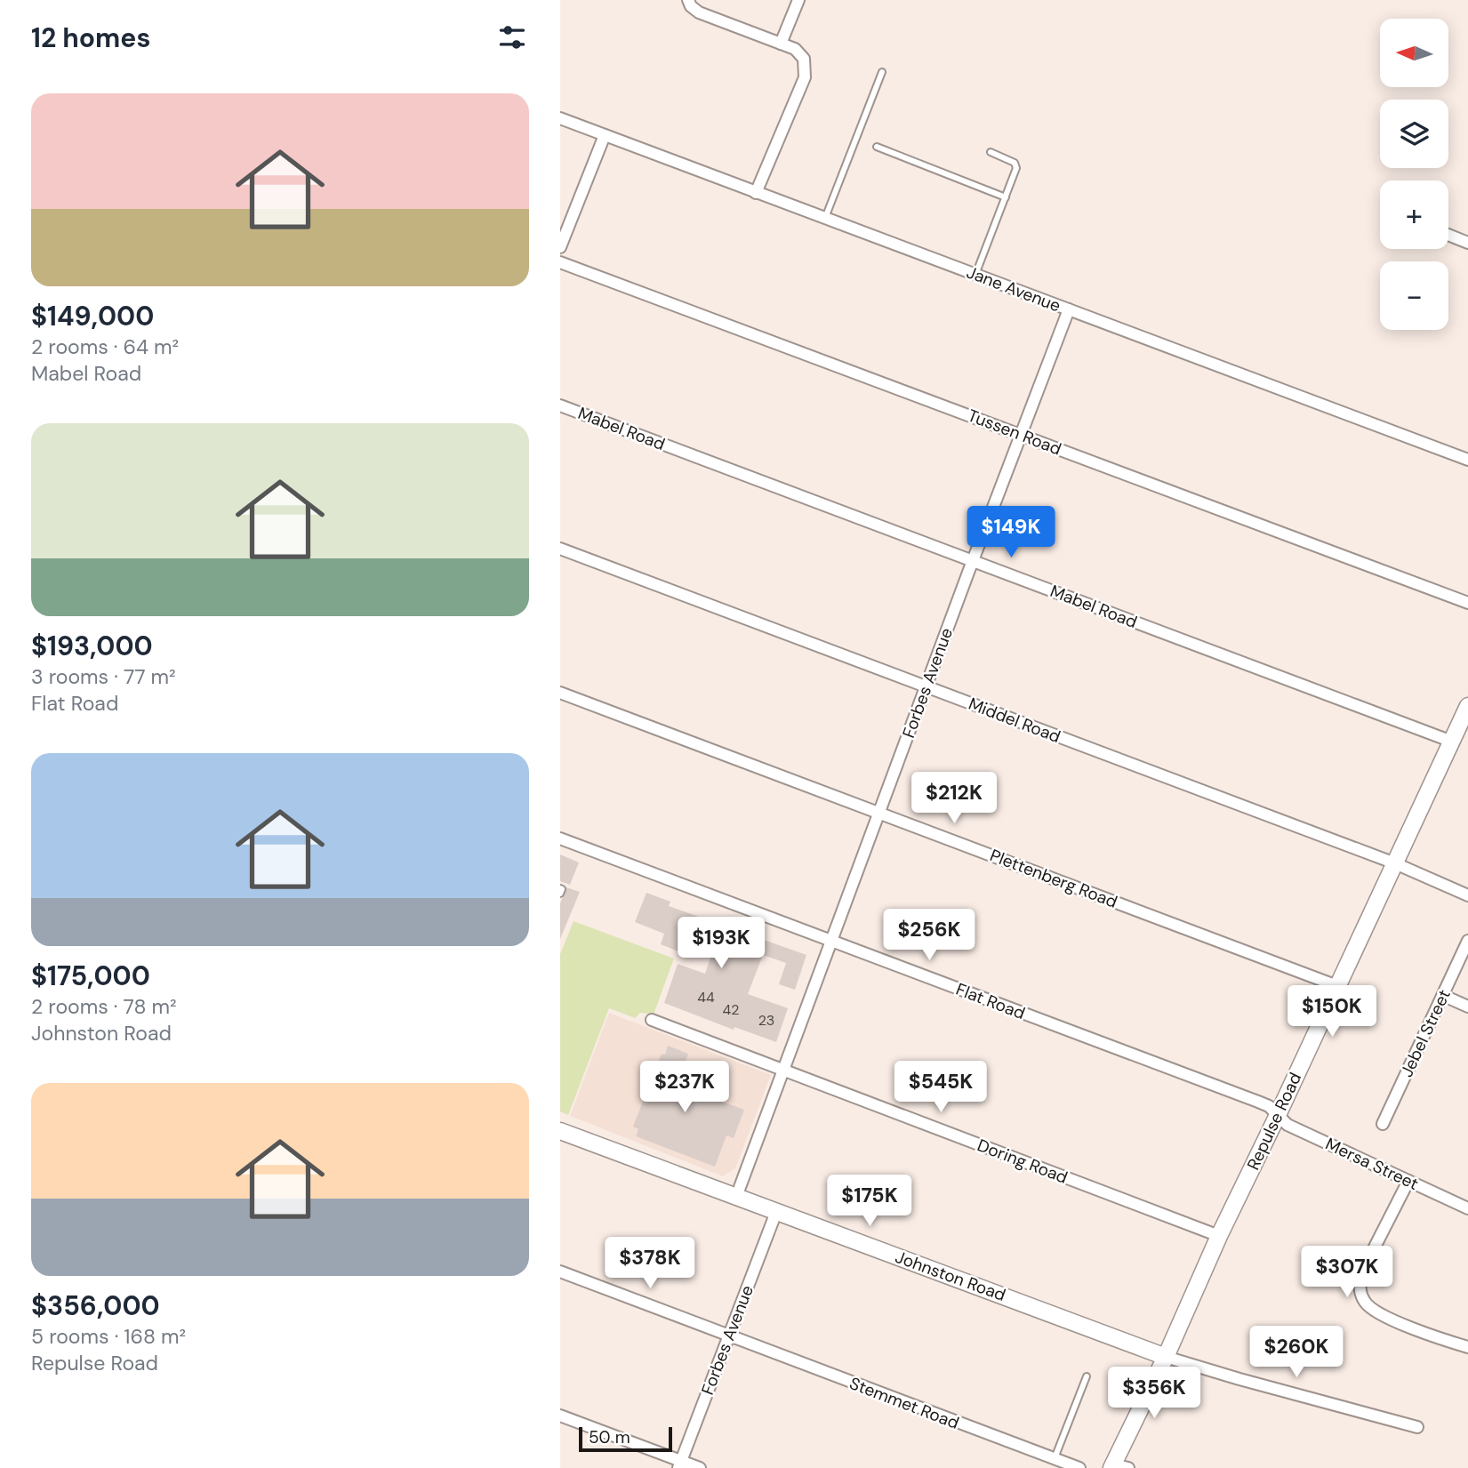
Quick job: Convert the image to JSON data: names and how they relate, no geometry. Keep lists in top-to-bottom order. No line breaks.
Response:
{"streets":{"street":["Jane Avenue","Mabel Road","Tussen Road","Forbes Avenue","Middel Road","Plettenberg Road","Flat Road","Jebel Street","Repulse Road","Doring Road","Mersa Street","Johnston Road","Stemmet Road"]},"crossings":[["Jane Avenue","Forbes Avenue"],["Mabel Road","Forbes Avenue"],["Mabel Road","Repulse Road"],["Tussen Road","Forbes Avenue"],["Forbes Avenue","Middel Road"],["Forbes Avenue","Plettenberg Road"],["Forbes Avenue","Flat Road"],["Forbes Avenue","Doring Road"],["Forbes Avenue","Johnston Road"],["Forbes Avenue","Stemmet Road"],["Middel Road","Repulse Road"],["Plettenberg Road","Repulse Road"],["Flat Road","Repulse Road"],["Flat Road","Mersa Street"],["Repulse Road","Doring Road"],["Repulse Road","Mersa Street"],["Repulse Road","Johnston Road"]],"house_numbers":["44","42","23"],"scale_bar":"50 m","north":"left","page":{"heading":"12 homes","map_buttons":["+","−"],"list":[{"name":"$149,000","note":"2 rooms · 64 m² · Mabel Road"},{"name":"$193,000","note":"3 rooms · 77 m² · Flat Road"},{"name":"$175,000","note":"2 rooms · 78 m² · Johnston Road"},{"name":"$356,000","note":"5 rooms · 168 m² · Repulse Road"}],"price":["$149K","$212K","$256K","$193K","$150K","$237K","$545K","$175K","$378K","$307K","$260K","$356K"],"scale":"50 m"}}
